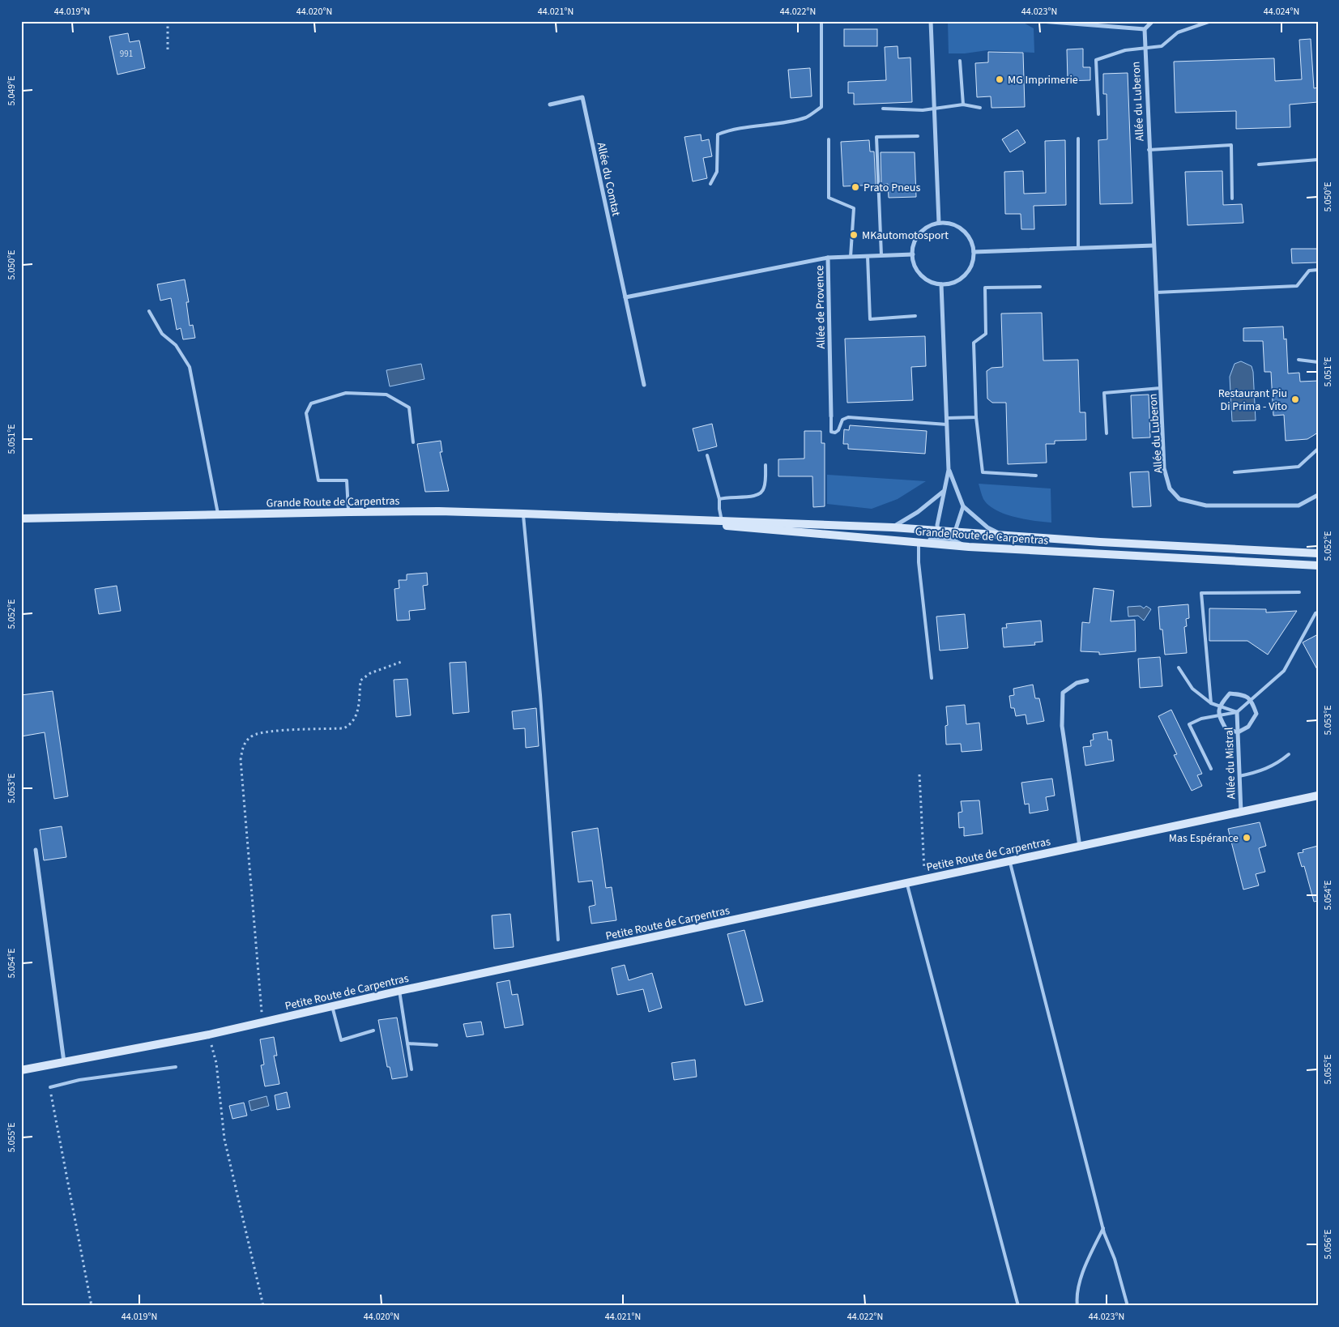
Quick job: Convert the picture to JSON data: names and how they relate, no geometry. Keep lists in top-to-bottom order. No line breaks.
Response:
{"streets":{"main road":["Grande Route de Carpentras","Petite Route de Carpentras"],"street":["Allée du Luberon","Allée du Comtat","Allée de Provence","Allée du Mistral"]},"crossings":[["Allée du Mistral","Petite Route de Carpentras"]],"places":["MG Imprimerie","Prato Pneus","MKautomotosport","Restaurant Piu Di Prima - Vito","Mas Espérance"],"house_numbers":["991"],"coordinates":["44.019°N","44.020°N","44.021°N","44.022°N","44.023°N","44.024°N","5.049°E","5.050°E","5.051°E","5.052°E","5.053°E","5.054°E","5.055°E","5.056°E"]}
